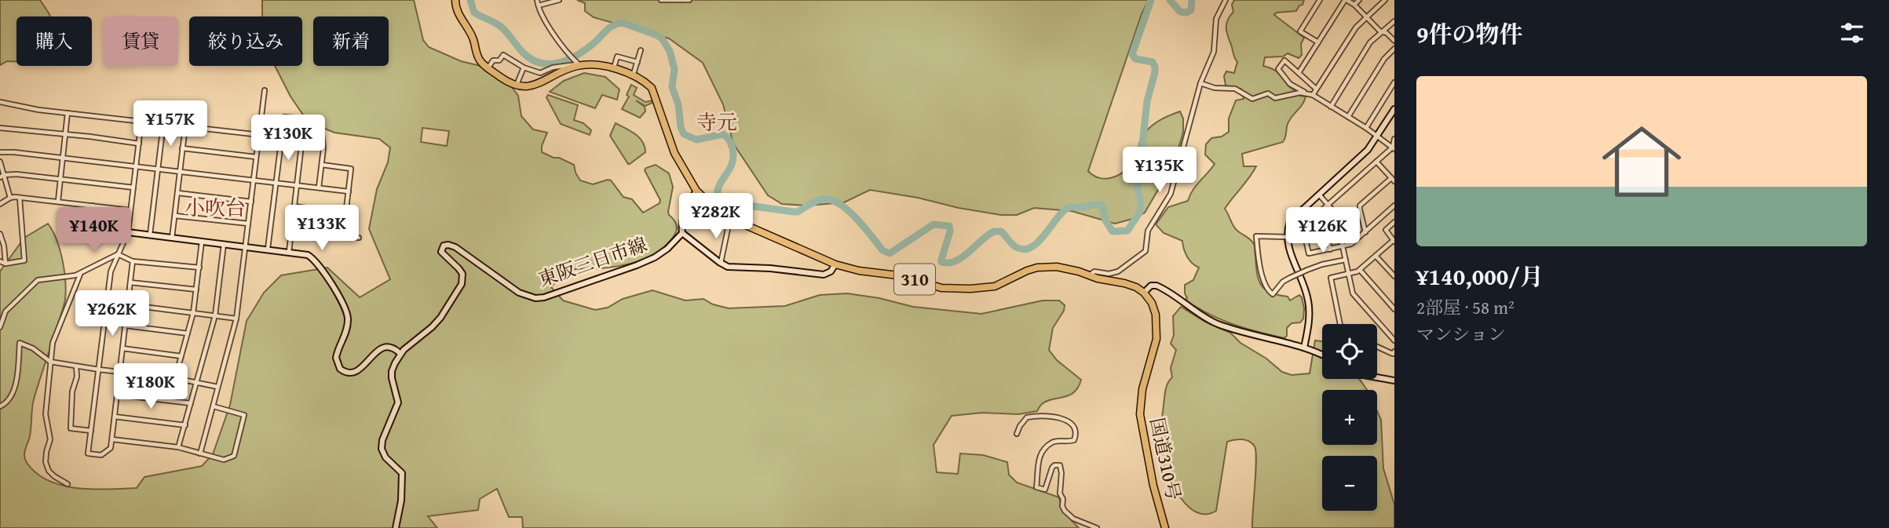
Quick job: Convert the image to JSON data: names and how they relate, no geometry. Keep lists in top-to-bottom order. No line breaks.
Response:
{"streets":{"highway":["310","国道310号"],"main road":["東阪三日市線"]},"crossings":[["310","国道310号"]],"districts":["寺元","小吹台"],"page":{"heading":"9件の物件","chip":["購入","賃貸","絞り込み","新着"],"list":[{"name":"¥140,000/月","note":"2部屋 · 58 m² · マンション"}],"price":["¥157K","¥130K","¥135K","¥282K","¥133K","¥140K","¥126K","¥262K","¥180K"],"map_buttons":["+","−"]}}
